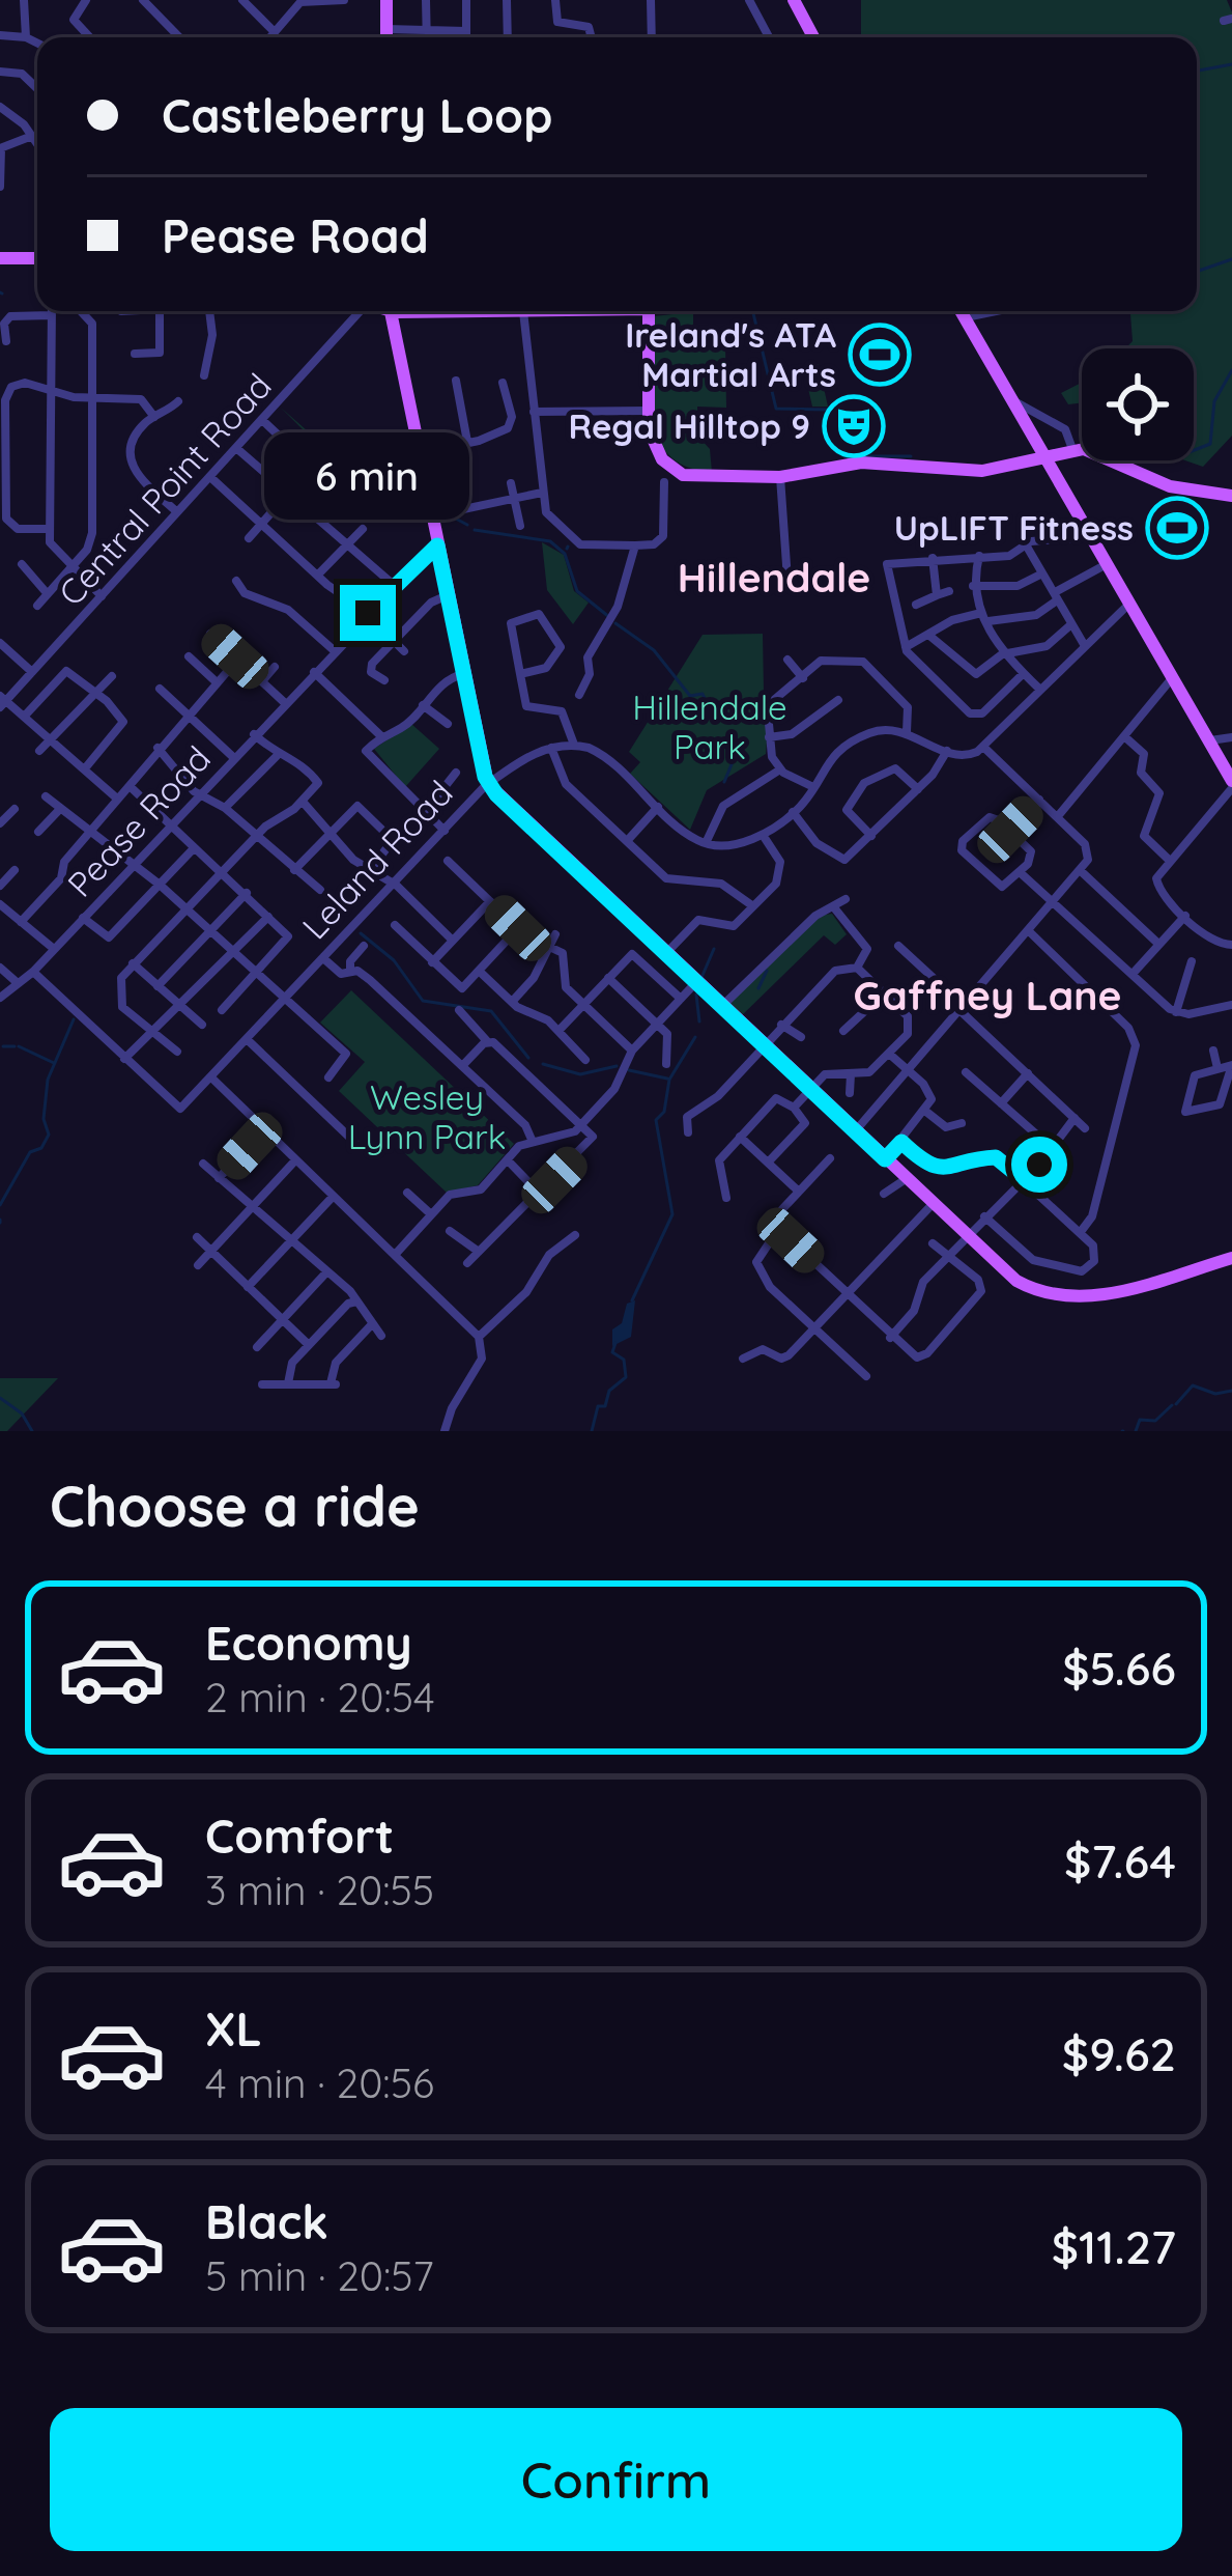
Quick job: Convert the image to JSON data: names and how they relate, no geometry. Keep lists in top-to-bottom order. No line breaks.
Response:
{"streets":{"main road":["Leland Road"],"street":["Central Point Road","Pease Road"]},"crossings":[["Pease Road","Leland Road"]],"districts":["Hillendale","Gaffney Lane"],"parks":["Hillendale Park","Wesley Lynn Park"],"places":{"sports":["Ireland's ATA Martial Arts","UpLIFT Fitness"],"theatre":["Regal Hilltop 9"]},"page":{"banner":["Castleberry Loop","Pease Road"],"bubble":"6 min","heading":"Choose a ride","list":[{"name":"Economy","note":"2 min · 20:54","value":"$5.66"},{"name":"Comfort","note":"3 min · 20:55","value":"$7.64"},{"name":"XL","note":"4 min · 20:56","value":"$9.62"},{"name":"Black","note":"5 min · 20:57","value":"$11.27"}],"buttons":"Confirm"}}
